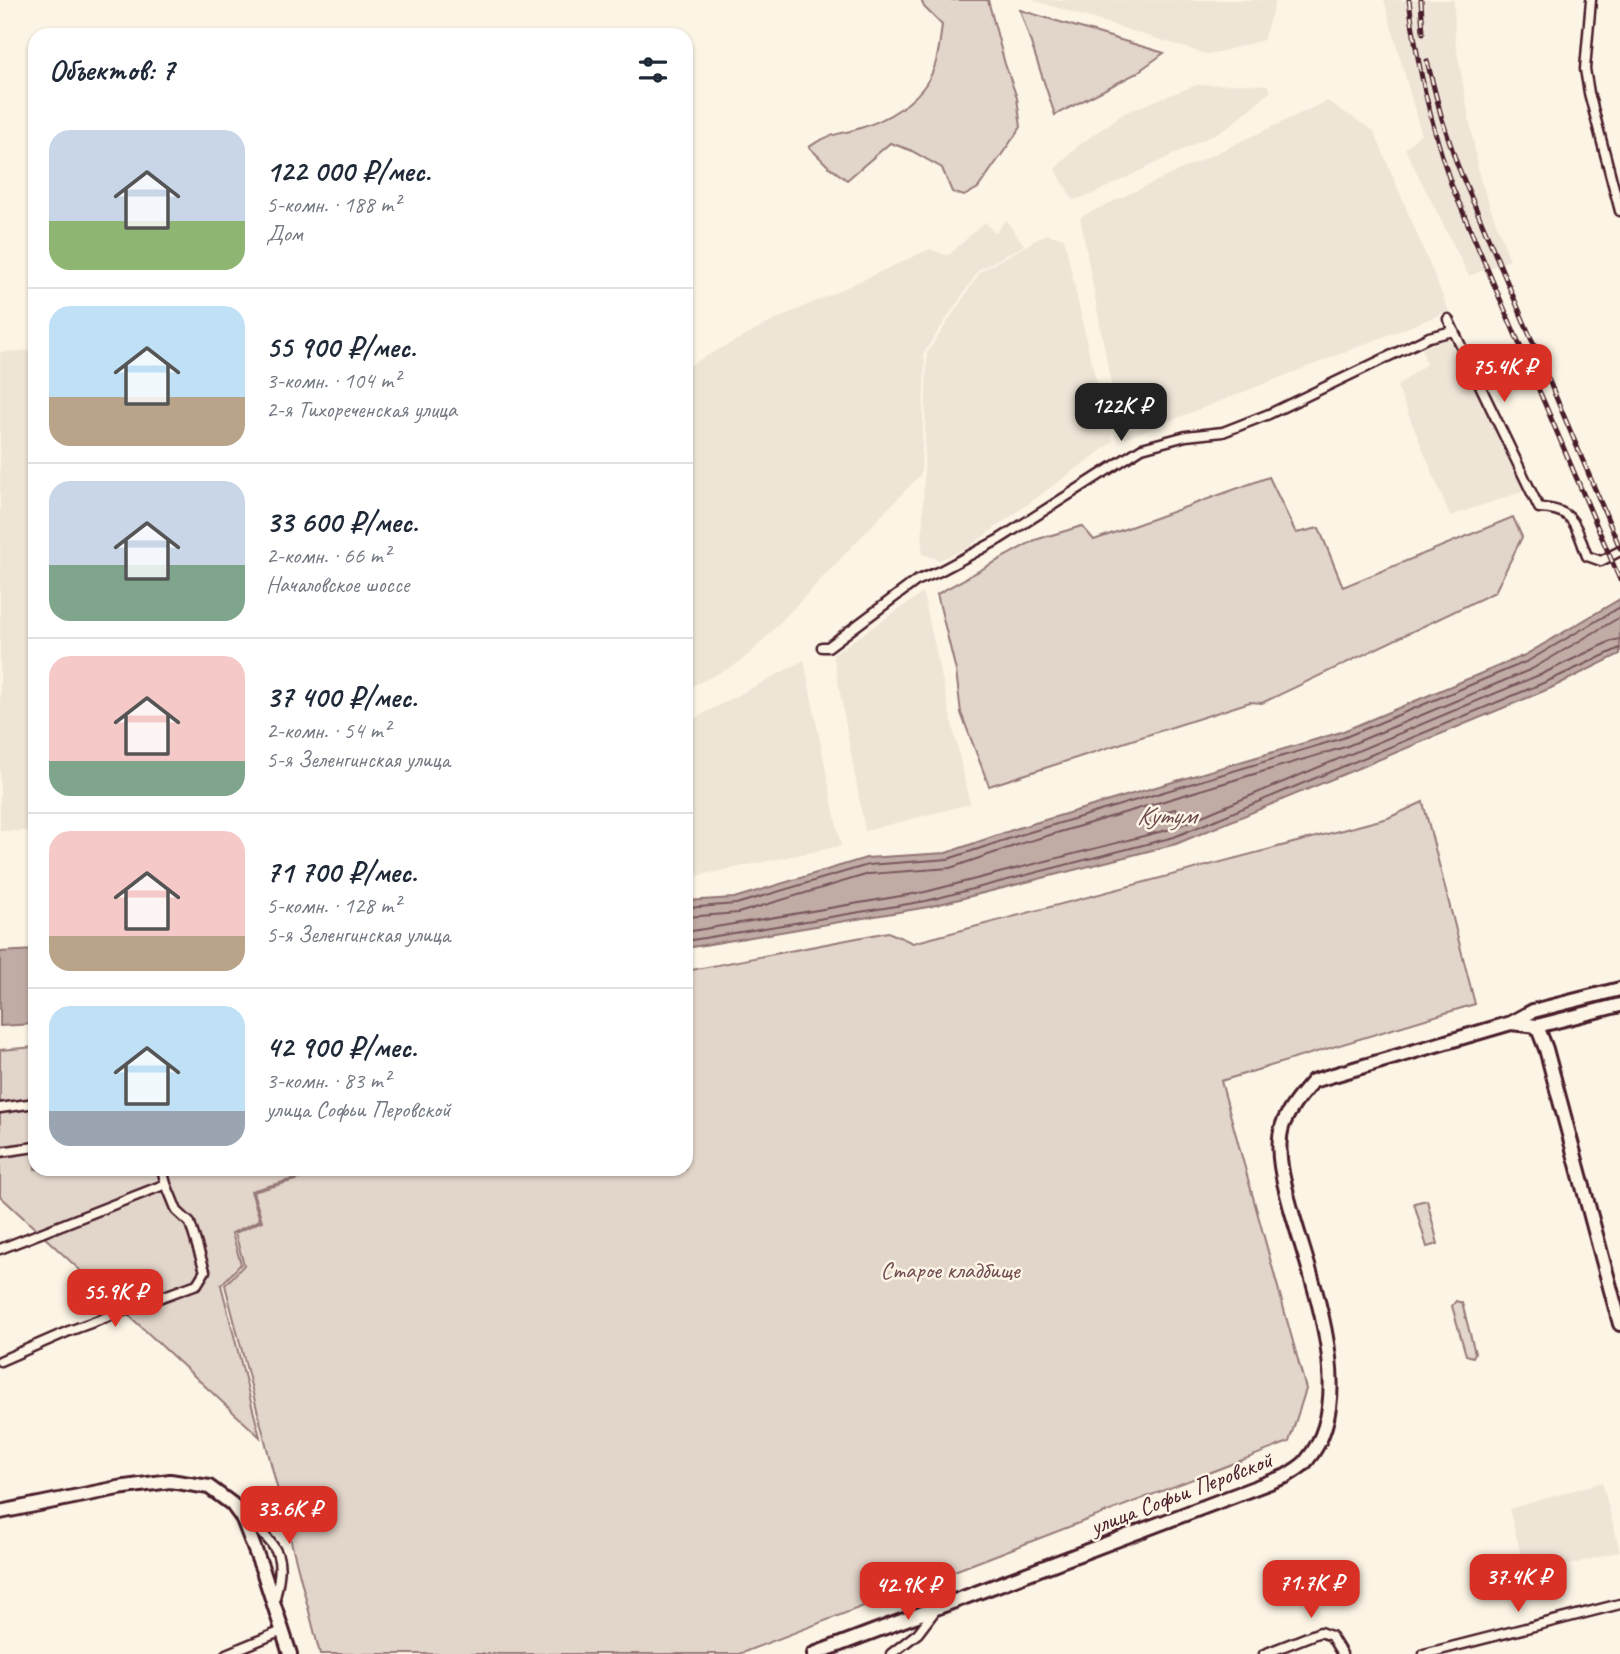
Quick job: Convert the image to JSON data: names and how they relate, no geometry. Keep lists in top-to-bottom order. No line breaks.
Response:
{"streets":{"main road":["улица Софьи Перовской"]},"water":["Кутум"],"parks":["Старое кладбище"],"page":{"heading":"Объектов: 7","list":[{"name":"122 000 ₽/мес.","note":"5-комн. · 188 m² · Дом"},{"name":"55 900 ₽/мес.","note":"3-комн. · 104 m² · 2-я Тихореченская улица"},{"name":"33 600 ₽/мес.","note":"2-комн. · 66 m² · Началовское шоссе"},{"name":"37 400 ₽/мес.","note":"2-комн. · 54 m² · 5-я Зеленгинская улица"},{"name":"71 700 ₽/мес.","note":"5-комн. · 128 m² · 5-я Зеленгинская улица"},{"name":"42 900 ₽/мес.","note":"3-комн. · 83 m² · улица Софьи Перовской"}],"price":["75.4K ₽","122K ₽","55.9K ₽","33.6K ₽","37.4K ₽","71.7K ₽","42.9K ₽"]}}
